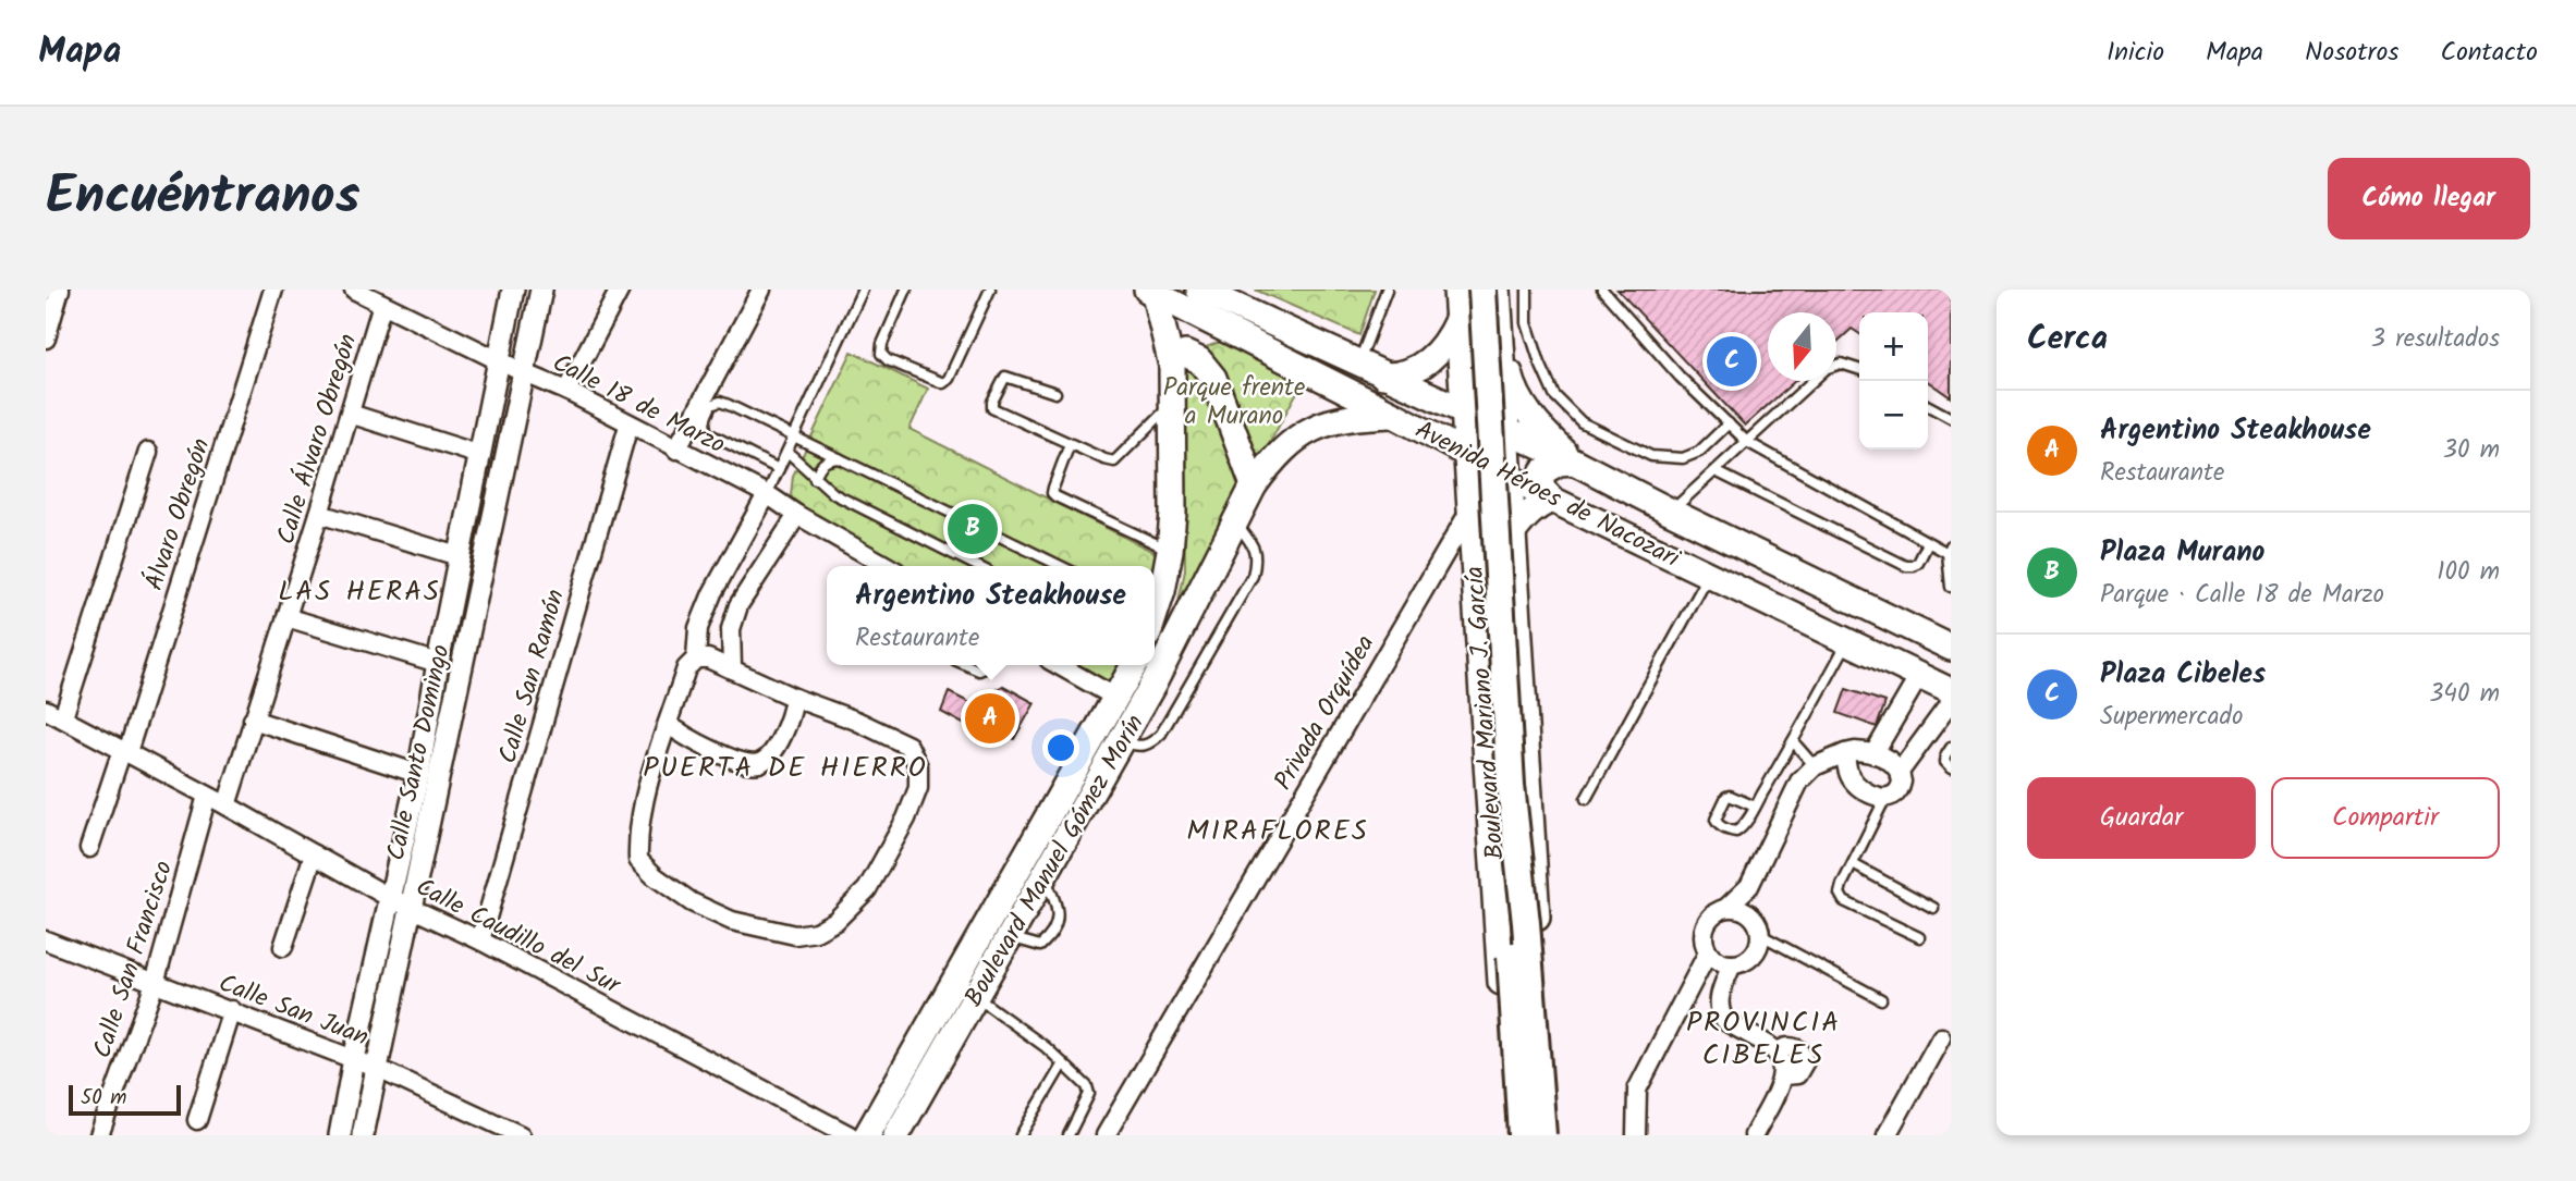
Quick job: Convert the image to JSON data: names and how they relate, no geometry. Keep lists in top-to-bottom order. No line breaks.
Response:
{"streets":{"main road":["Avenida Héroes de Nacozari","Boulevard Mariano J. García","Boulevard Manuel Gómez Morín"],"street":["Calle 18 de Marzo","Calle Álvaro Obregón","Álvaro Obregón","Calle San Ramón","Privada Orquídea","Calle Santo Domingo","Calle Caudillo del Sur","Calle San Francisco","Calle San Juan"]},"crossings":[["Calle 18 de Marzo","Calle Álvaro Obregón"],["Calle 18 de Marzo","Calle San Ramón"],["Calle 18 de Marzo","Calle Santo Domingo"],["Calle Álvaro Obregón","Calle Caudillo del Sur"],["Avenida Héroes de Nacozari","Boulevard Mariano J. García"],["Avenida Héroes de Nacozari","Boulevard Manuel Gómez Morín"],["Álvaro Obregón","Calle Caudillo del Sur"],["Calle San Ramón","Calle Caudillo del Sur"],["Privada Orquídea","Boulevard Mariano J. García"],["Calle Santo Domingo","Calle Caudillo del Sur"],["Calle Santo Domingo","Calle San Juan"],["Calle Caudillo del Sur","Calle San Francisco"],["Calle San Francisco","Calle San Juan"]],"districts":["LAS HERAS","PUERTA DE HIERRO","MIRAFLORES","PROVINCIA CIBELES"],"parks":["Parque frente a Murano"],"scale_bar":"50 m","north":"bottom","page":{"header":"Mapa","nav":["Inicio","Mapa","Nosotros","Contacto"],"title":"Encuéntranos","buttons":["Cómo llegar",["Guardar","Compartir"]],"heading":["Cerca","3 resultados"],"map_buttons":["+","−"],"pins":["C","B","A"],"list":[{"mark":"A","name":"Argentino Steakhouse","note":"Restaurante","value":"30 m"},{"mark":"B","name":"Plaza Murano","note":"Parque · Calle 18 de Marzo","value":"100 m"},{"mark":"C","name":"Plaza Cibeles","note":"Supermercado","value":"340 m"}],"popup":["Argentino Steakhouse","Restaurante"],"scale":"50 m"}}
